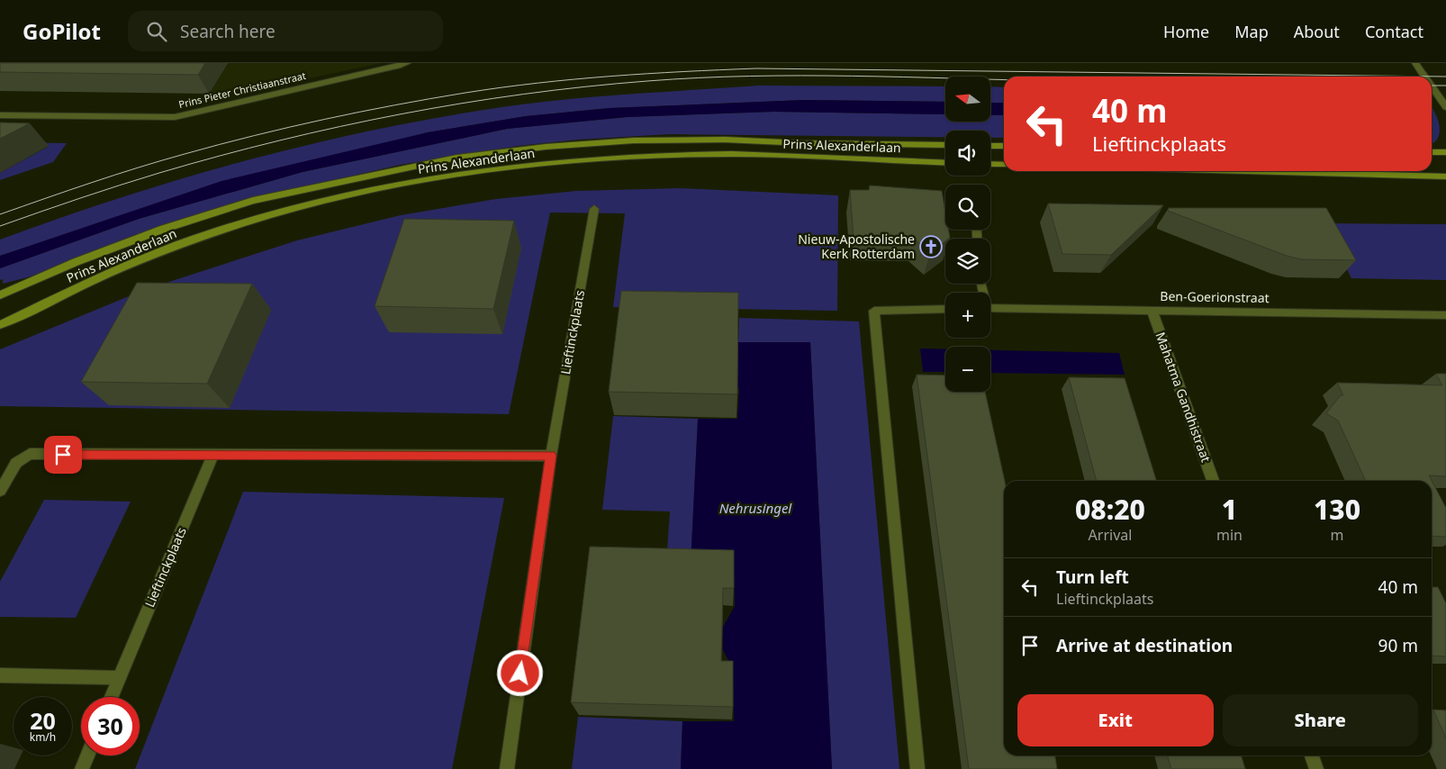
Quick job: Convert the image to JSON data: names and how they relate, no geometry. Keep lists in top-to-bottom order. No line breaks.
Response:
{"streets":{"main road":["Prins Alexanderlaan"],"street":["Prins Pieter Christiaanstraat","Ben-Goerionstraat","Lieftinckplaats","Mahatma Gandhistraat"]},"crossings":[["Ben-Goerionstraat","Mahatma Gandhistraat"]],"water":["Nehrusingel"],"places":{"church":["Nieuw-Apostolische Kerk Rotterdam"]},"north":"left","page":{"header":"GoPilot","search":"Search here","nav":["Home","Map","About","Contact"],"map_buttons":["+","−"],"turn":["40 m","Lieftinckplaats"],"eta":["08:20","Arrival","1","min","130","m"],"list":[{"name":"Turn left","note":"Lieftinckplaats","value":"40 m"},{"name":"Arrive at destination","value":"90 m"}],"buttons":["Exit","Share"],"speed":"20 km/h","limit":"30"}}
